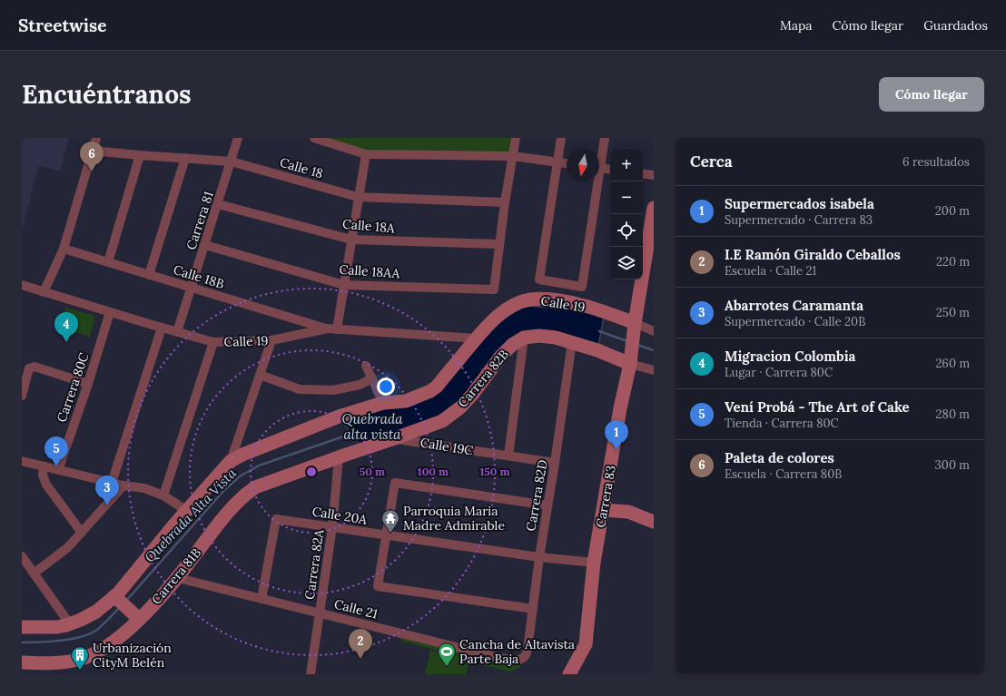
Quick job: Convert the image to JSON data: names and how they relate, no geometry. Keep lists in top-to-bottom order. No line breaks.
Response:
{"streets":{"street":["Calle 18","Carrera 81","Calle 18A","Calle 18AA","Calle 18B","Calle 19","Carrera 82B","Carrera 80C","Calle 19C","Carrera 82D","Carrera 83","Calle 20A","Carrera 82A","Carrera 81B","Calle 21"]},"crossings":[["Calle 18","Carrera 81"],["Carrera 81","Calle 18A"],["Carrera 81","Calle 18AA"],["Carrera 81","Calle 18B"],["Carrera 81","Calle 19"],["Calle 18A","Calle 18AA"],["Calle 18B","Calle 19"],["Calle 19","Carrera 80C"],["Calle 19","Carrera 83"],["Carrera 82B","Calle 19C"],["Calle 19C","Carrera 82D"],["Calle 19C","Carrera 82A"],["Calle 19C","Carrera 81B"],["Carrera 82D","Calle 20A"],["Carrera 82D","Calle 21"],["Carrera 83","Calle 20A"],["Calle 20A","Carrera 82A"],["Calle 20A","Calle 21"],["Carrera 82A","Calle 21"],["Carrera 81B","Calle 21"]],"water":["Quebrada alta vista","Quebrada Alta Vista"],"places":{"temple":["Parroquia Maria Madre Admirable"],"sports":["Cancha de Altavista Parte Baja"],"building":["Urbanización CityM Belén"]},"north":"bottom","page":{"header":"Streetwise","nav":["Mapa","Cómo llegar","Guardados"],"buttons":"Cómo llegar","title":"Encuéntranos","heading":["Cerca","6 resultados"],"pins":["6","4","1","5","3","2"],"map_buttons":["+","−"],"list":[{"mark":"1","name":"Supermercados isabela","note":"Supermercado · Carrera 83","value":"200 m"},{"mark":"2","name":"I.E Ramón Giraldo Ceballos","note":"Escuela · Calle 21","value":"220 m"},{"mark":"3","name":"Abarrotes Caramanta","note":"Supermercado · Calle 20B","value":"250 m"},{"mark":"4","name":"Migracion Colombia","note":"Lugar · Carrera 80C","value":"260 m"},{"mark":"5","name":"Vení Probá - The Art of Cake","note":"Tienda · Carrera 80C","value":"280 m"},{"mark":"6","name":"Paleta de colores","note":"Escuela · Carrera 80B","value":"300 m"}]},"rings":["50 m","100 m","150 m"]}
